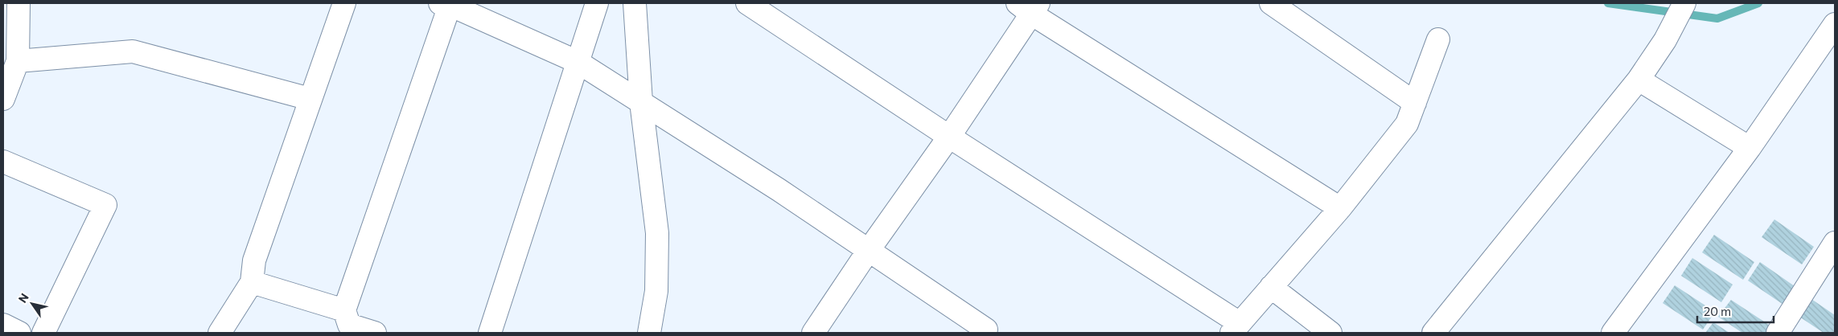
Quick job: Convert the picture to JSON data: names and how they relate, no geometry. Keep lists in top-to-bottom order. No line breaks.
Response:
{"scale_bar":"20 m","north":"top left"}
